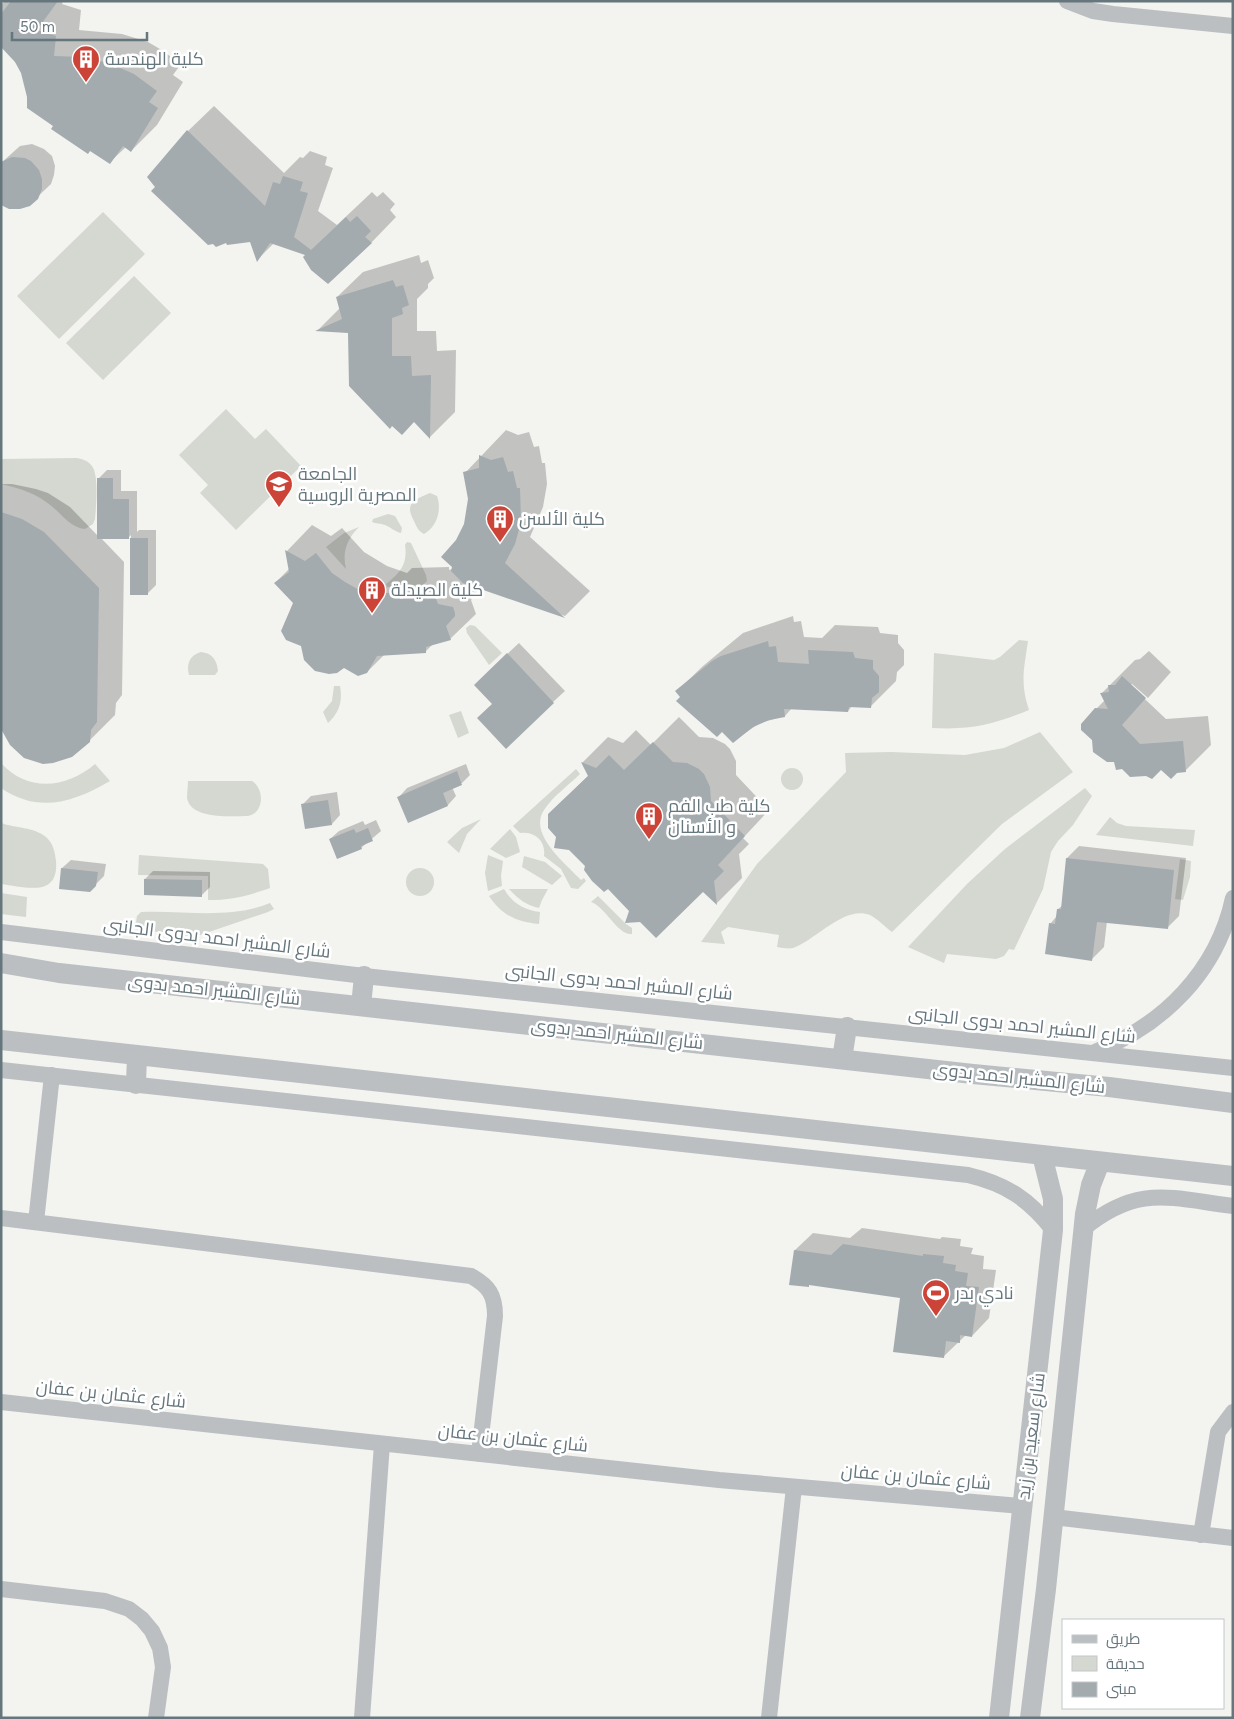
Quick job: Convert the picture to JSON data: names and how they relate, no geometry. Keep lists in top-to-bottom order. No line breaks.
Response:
{"streets":{"street":["شارع المشير احمد بدوى الجانبى","شارع المشير احمد بدوى","شارع عثمان بن عفان","شارع سعيد بن زيد"]},"crossings":[["شارع عثمان بن عفان","شارع سعيد بن زيد"]],"places":{"building":["كلية الهندسة","كلية الألسن","كلية الصيدلة","كلية طب الفم و الأسنان"],"school or university":["الجامعة المصرية الروسية"],"sports":["نادي بدر"]},"legend":["طريق","حديقة","مبنى"],"scale_bar":"50 m"}
